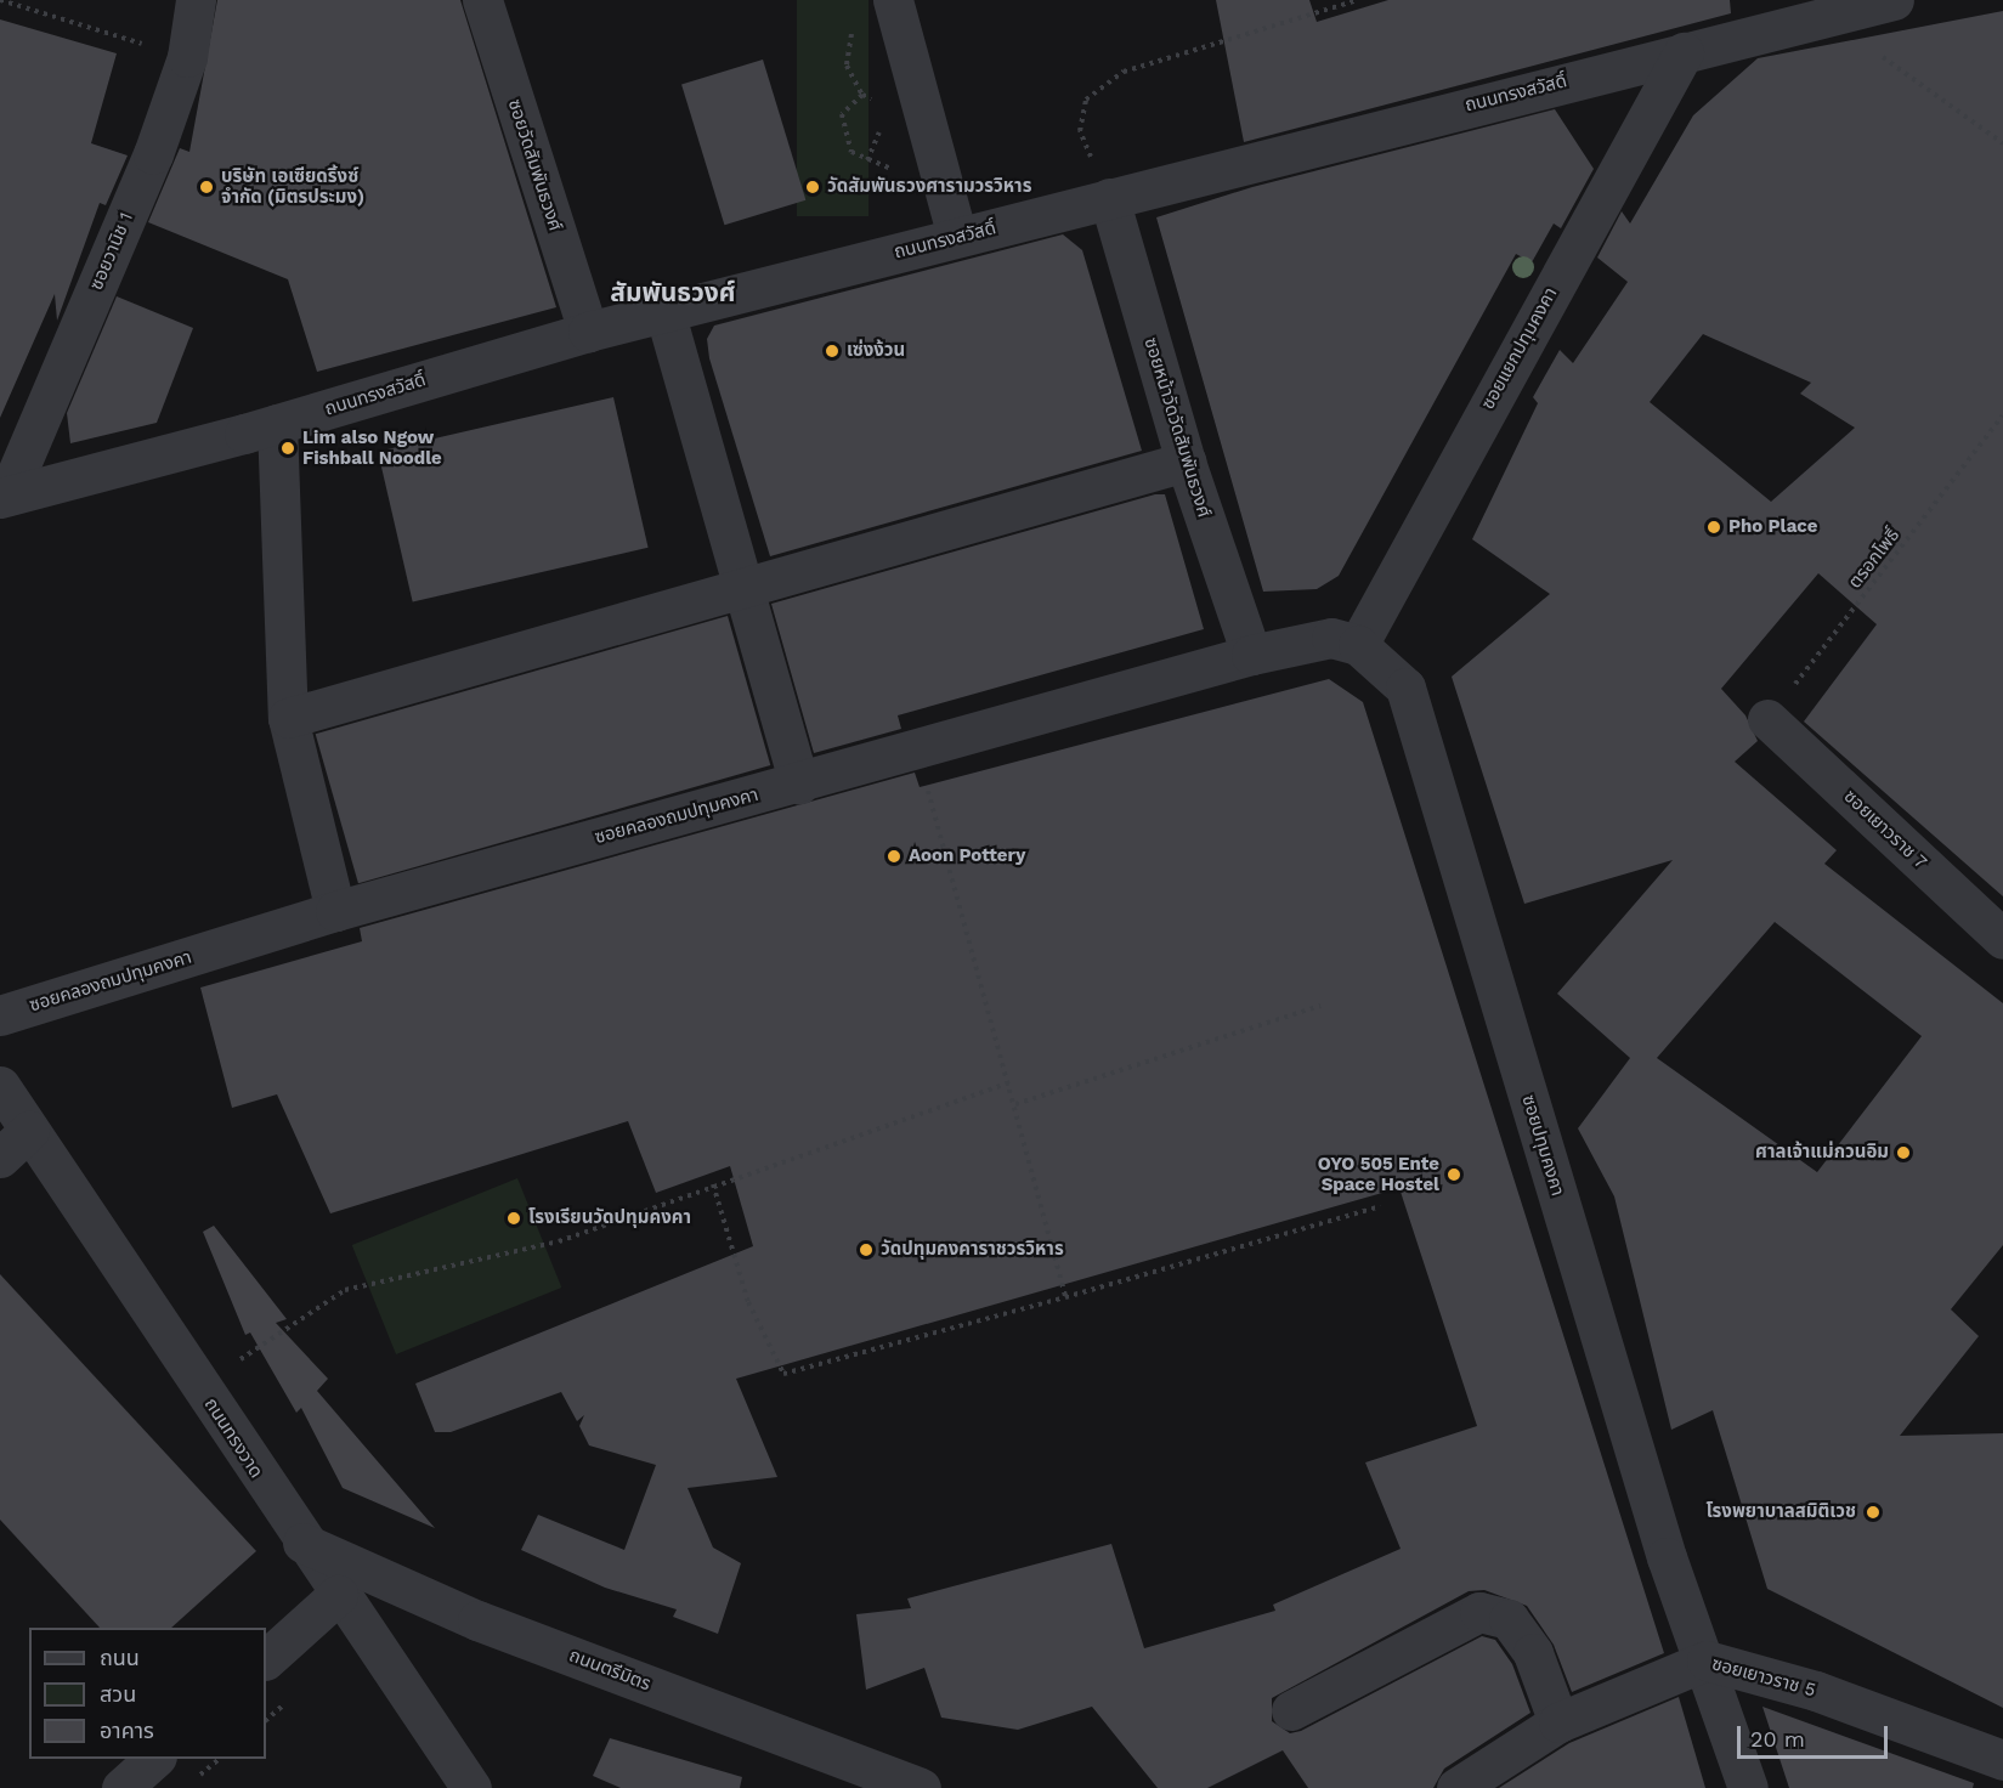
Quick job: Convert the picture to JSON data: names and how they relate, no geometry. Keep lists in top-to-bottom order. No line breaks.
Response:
{"streets":{"street":["ถนนทรงสวัสดิ์","ซอยวัดสัมพันธวงศ์","ซอยวานิช 1","ซอยแยกปทุมคงคา","ซอยหน้าวัดวัดสัมพันธวงศ์","ซอยคลองถมปทุมคงคา","ซอยเยาวราช 7","ซอยปทุมคงคา","ถนนทรงวาด","ถนนตรีมิตร","ซอยเยาวราช 5"],"path":["ตรอกโพธิ์"]},"crossings":[["ถนนทรงสวัสดิ์","ซอยวัดสัมพันธวงศ์"],["ถนนทรงสวัสดิ์","ซอยวานิช 1"],["ถนนทรงสวัสดิ์","ซอยแยกปทุมคงคา"],["ถนนทรงสวัสดิ์","ซอยหน้าวัดวัดสัมพันธวงศ์"],["ซอยแยกปทุมคงคา","ซอยคลองถมปทุมคงคา"],["ซอยแยกปทุมคงคา","ซอยปทุมคงคา"],["ซอยหน้าวัดวัดสัมพันธวงศ์","ซอยคลองถมปทุมคงคา"],["ตรอกโพธิ์","ซอยเยาวราช 7"],["ซอยคลองถมปทุมคงคา","ซอยปทุมคงคา"],["ซอยปทุมคงคา","ซอยเยาวราช 5"],["ถนนทรงวาด","ถนนตรีมิตร"]],"districts":["สัมพันธวงศ์"],"places":["บริษัท เอเซียดริ้งซ์ จำกัด (มิตรประมง)","วัดสัมพันธวงศารามวรวิหาร","เซ่งง้วน","Lim also Ngow Fishball Noodle","Pho Place","Aoon Pottery","ศาลเจ้าแม่กวนอิม","OYO 505 Ente Space Hostel","โรงเรียนวัดปทุมคงคา","วัดปทุมคงคาราชวรวิหาร","โรงพยาบาลสมิติเวช"],"legend":["ถนน","สวน","อาคาร"],"scale_bar":"20 m"}
